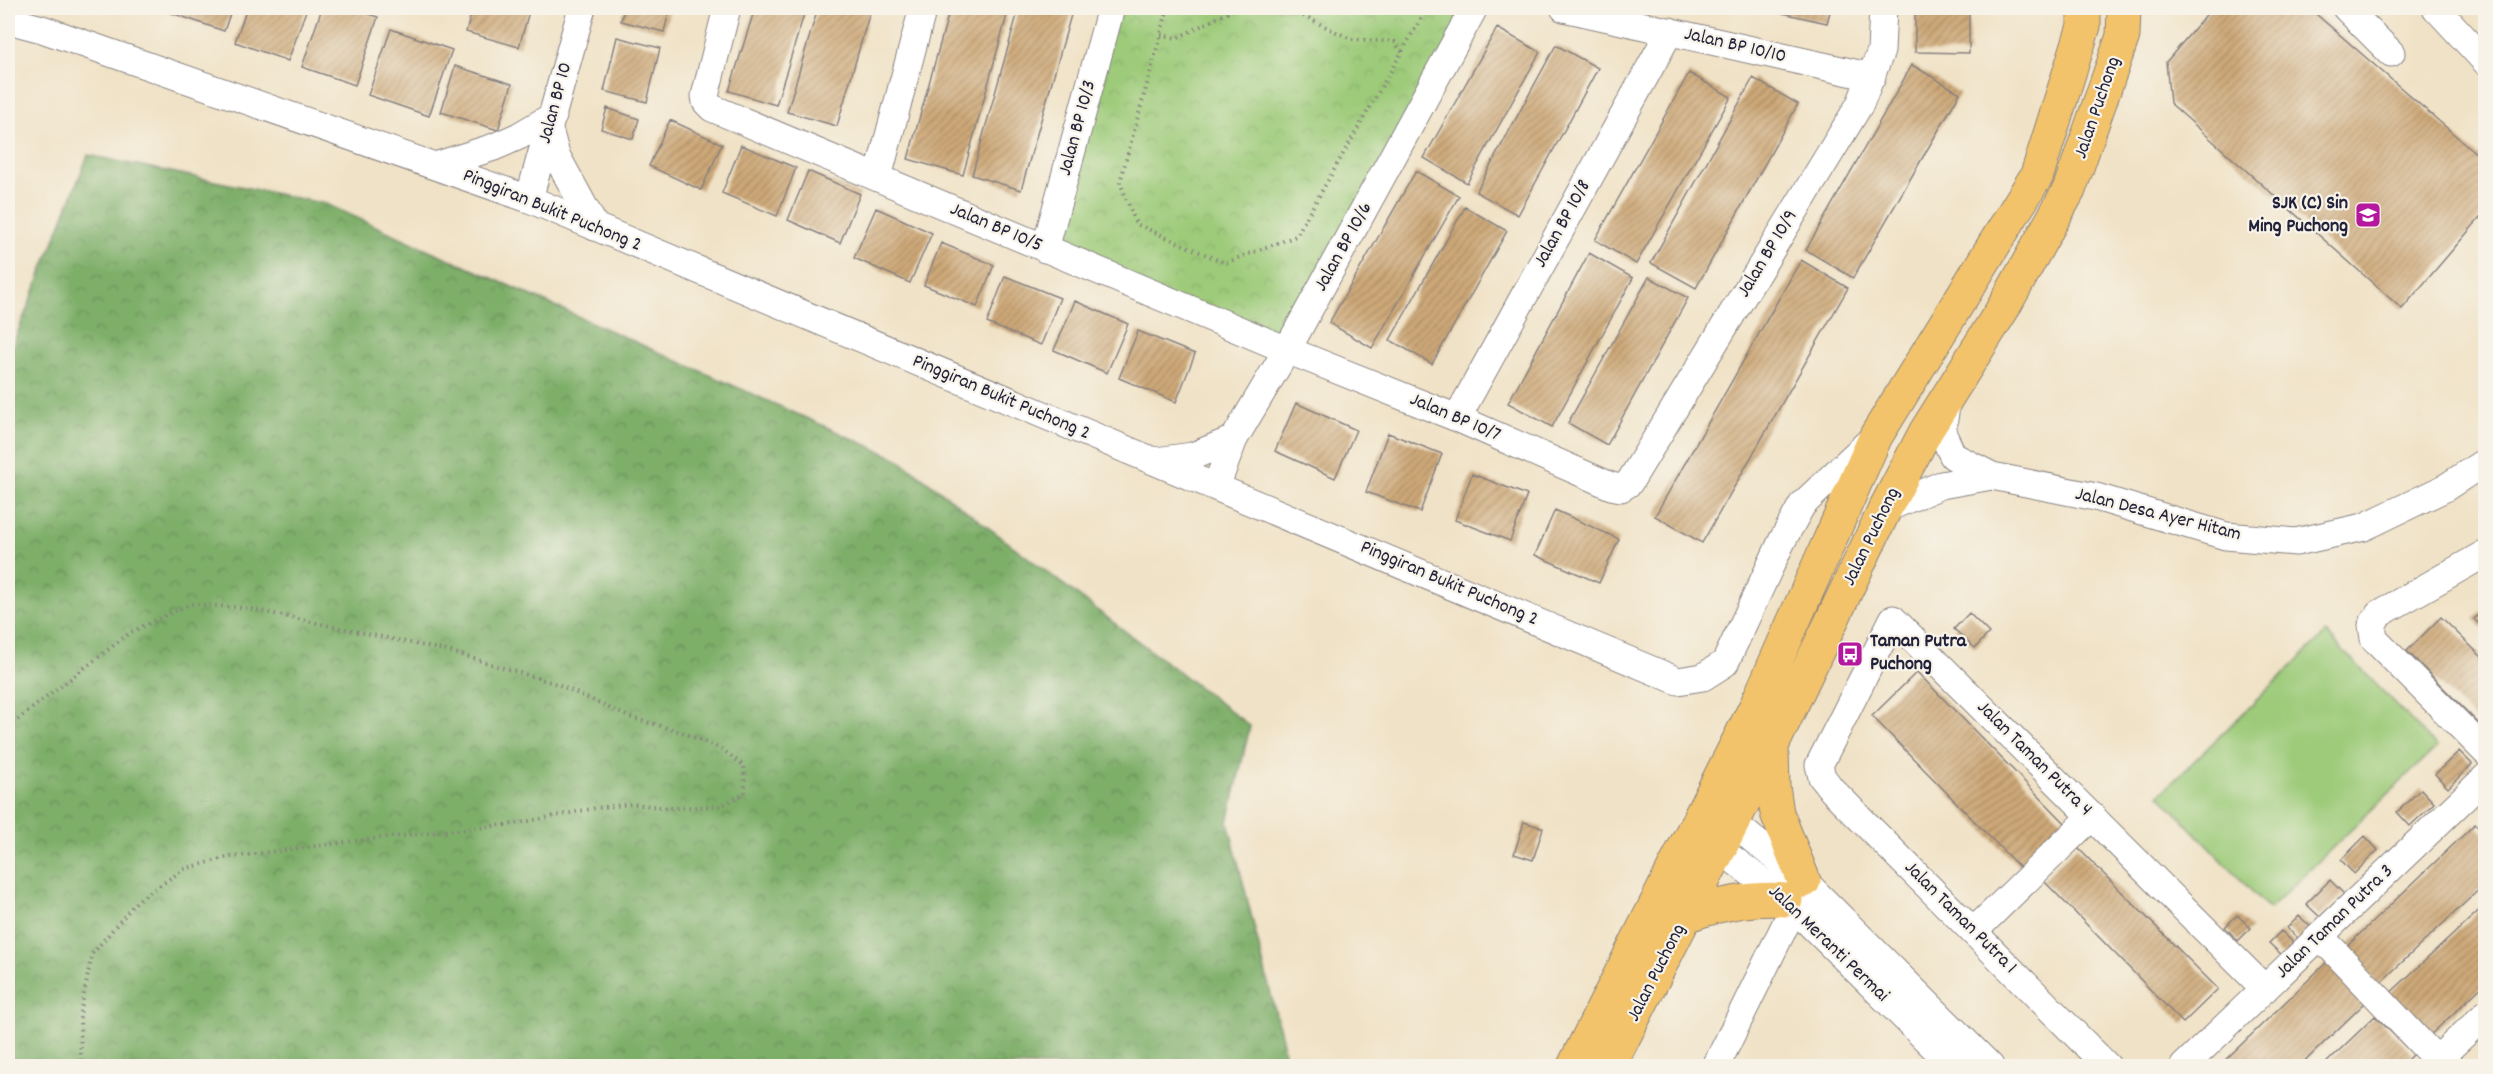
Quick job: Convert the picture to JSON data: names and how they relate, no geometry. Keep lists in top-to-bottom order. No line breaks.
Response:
{"streets":{"main road":["Jalan Puchong"],"street":["Jalan BP 10/10","Jalan BP 10","Jalan BP 10/3","Pinggiran Bukit Puchong 2","Jalan BP 10/8","Jalan BP 10/5","Jalan BP 10/6","Jalan BP 10/9","Jalan BP 10/7","Jalan Desa Ayer Hitam","Jalan Taman Putra 4","Jalan Taman Putra 1","Jalan Taman Putra 3","Jalan Meranti Permai"]},"crossings":[["Jalan BP 10/10","Jalan BP 10/8"],["Jalan BP 10/10","Jalan BP 10/9"],["Jalan BP 10","Pinggiran Bukit Puchong 2"],["Jalan Puchong","Pinggiran Bukit Puchong 2"],["Jalan Puchong","Jalan Desa Ayer Hitam"],["Jalan Puchong","Jalan Meranti Permai"],["Jalan BP 10/3","Jalan BP 10/5"],["Pinggiran Bukit Puchong 2","Jalan BP 10/6"],["Jalan BP 10/8","Jalan BP 10/7"],["Jalan BP 10/5","Jalan BP 10/6"],["Jalan BP 10/5","Jalan BP 10/7"],["Jalan BP 10/6","Jalan BP 10/7"],["Jalan BP 10/9","Jalan BP 10/7"],["Jalan Taman Putra 4","Jalan Taman Putra 1"],["Jalan Taman Putra 4","Jalan Taman Putra 3"]],"places":{"school or university":["SJK (C) Sin Ming Puchong"],"bus stop":["Taman Putra Puchong"]}}
